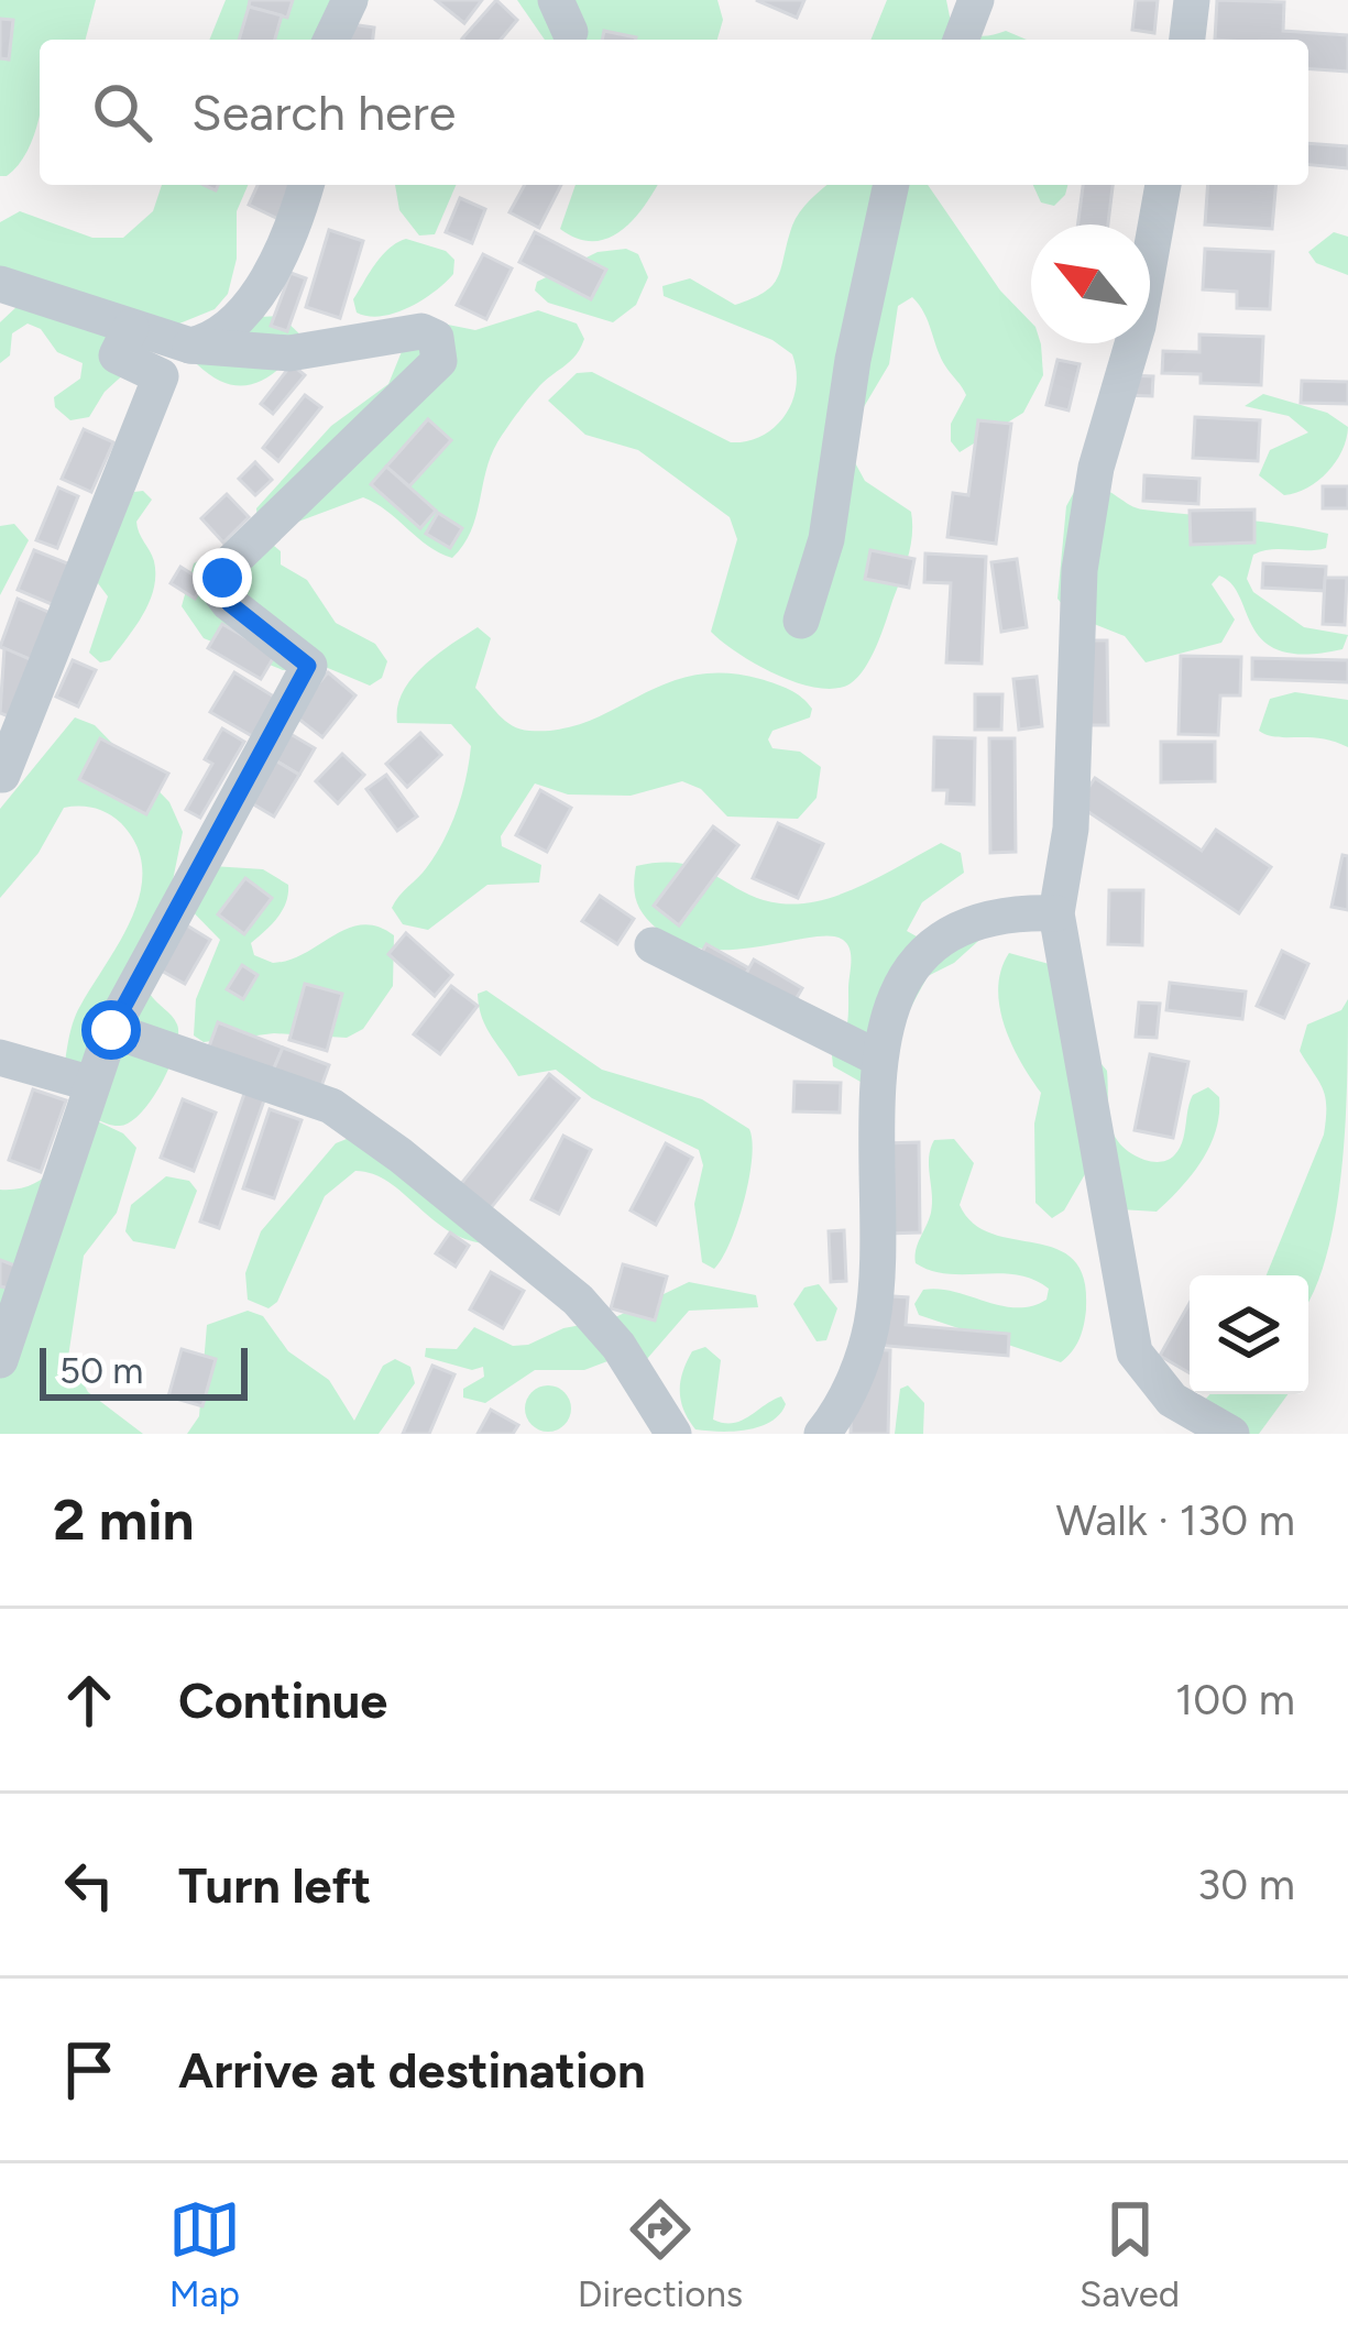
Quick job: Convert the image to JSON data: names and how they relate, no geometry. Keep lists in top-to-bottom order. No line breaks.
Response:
{"scale_bar":"50 m","north":"top left","page":{"search":"Search here","scale":"50 m","heading":["2 min","Walk · 130 m"],"list":[["Continue","100 m"],["Turn left","30 m"],"Arrive at destination"],"nav":["Map","Directions","Saved"]}}
